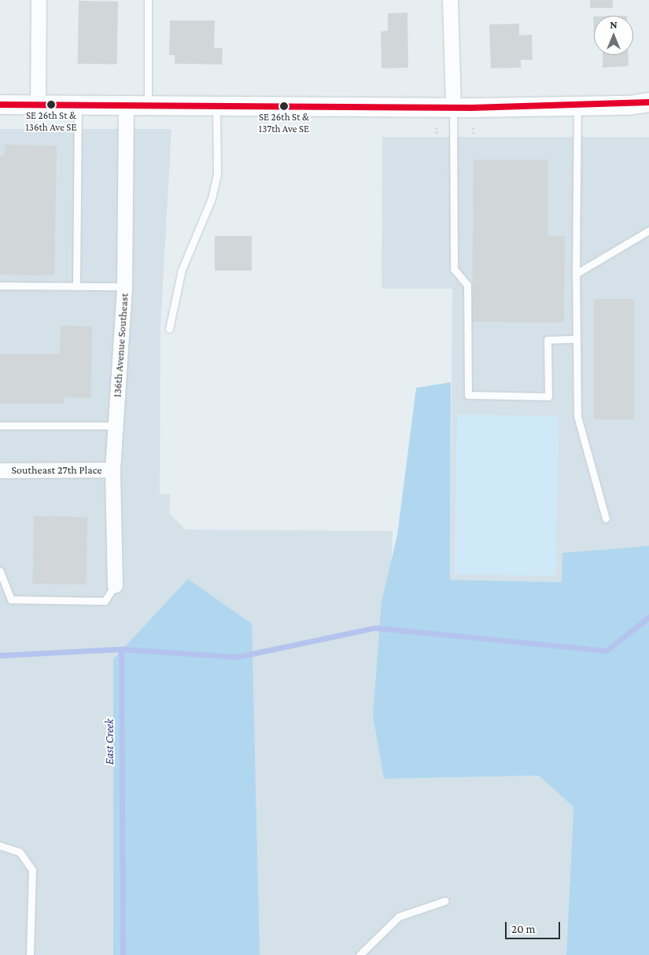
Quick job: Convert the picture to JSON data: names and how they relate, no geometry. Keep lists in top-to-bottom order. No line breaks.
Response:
{"streets":{"street":["136th Avenue Southeast","Southeast 27th Place"]},"crossings":[["136th Avenue Southeast","Southeast 27th Place"]],"water":["East Creek"],"places":["SE 26th St & 136th Ave SE","SE 26th St & 137th Ave SE"],"scale_bar":"20 m","north":"top"}
